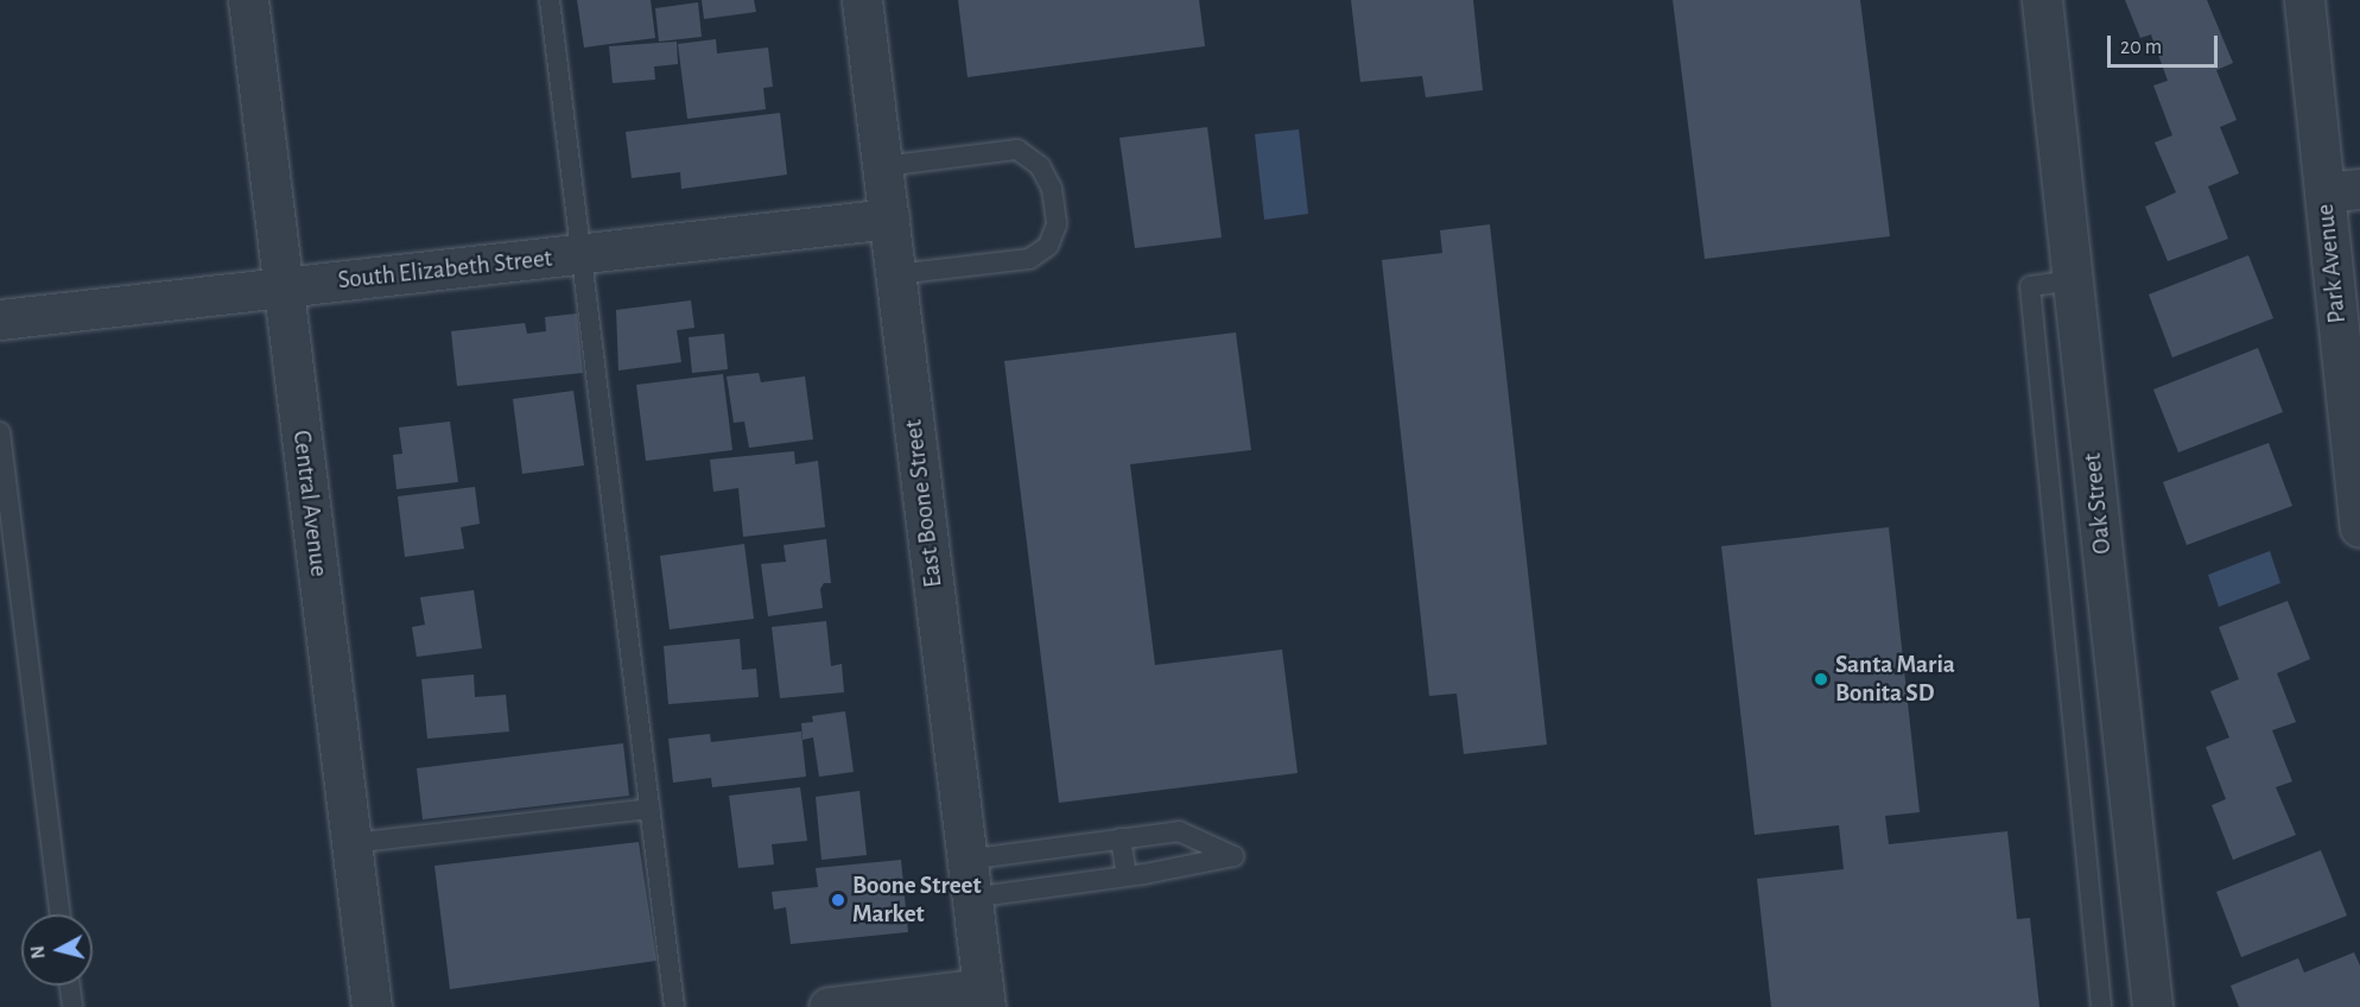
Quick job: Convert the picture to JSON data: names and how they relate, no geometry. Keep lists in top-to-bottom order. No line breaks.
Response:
{"streets":{"street":["Park Avenue","South Elizabeth Street","Central Avenue","East Boone Street","Oak Street"]},"crossings":[["South Elizabeth Street","Central Avenue"],["South Elizabeth Street","East Boone Street"]],"places":["Santa Maria Bonita SD","Boone Street Market"],"scale_bar":"20 m","north":"left"}
